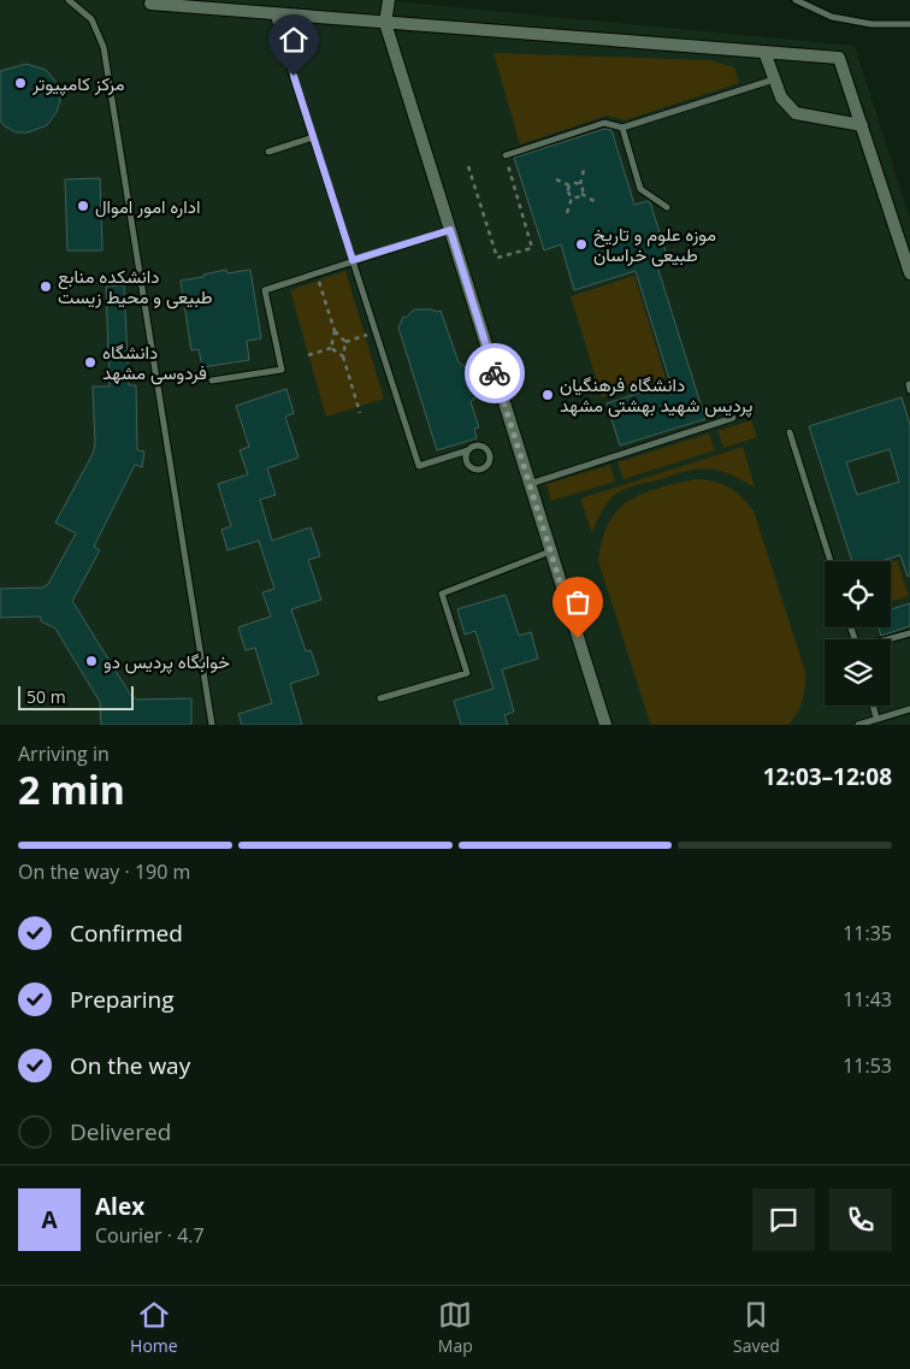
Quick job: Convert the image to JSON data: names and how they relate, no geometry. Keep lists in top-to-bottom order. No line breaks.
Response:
{"places":["مرکز کامپیوتر","اداره امور اموال","موزه علوم و تاریخ طبیعی خراسان","دانشکده منابع طبیعی و محیط زیست","دانشگاه فردوسی مشهد","دانشگاه فرهنگیان پردیس شهید بهشتی مشهد","خوابگاه پردیس دو"],"scale_bar":"50 m","page":{"scale":"50 m","heading":["2 min","Arriving in","12:03–12:08"],"panel":["Alex","Courier · 4.7"],"bar":"On the way · 190 m","list":[["Confirmed","11:35"],["Preparing","11:43"],["On the way","11:53"],"Delivered"],"round":"A","tabs":["Home","Map","Saved"]}}
